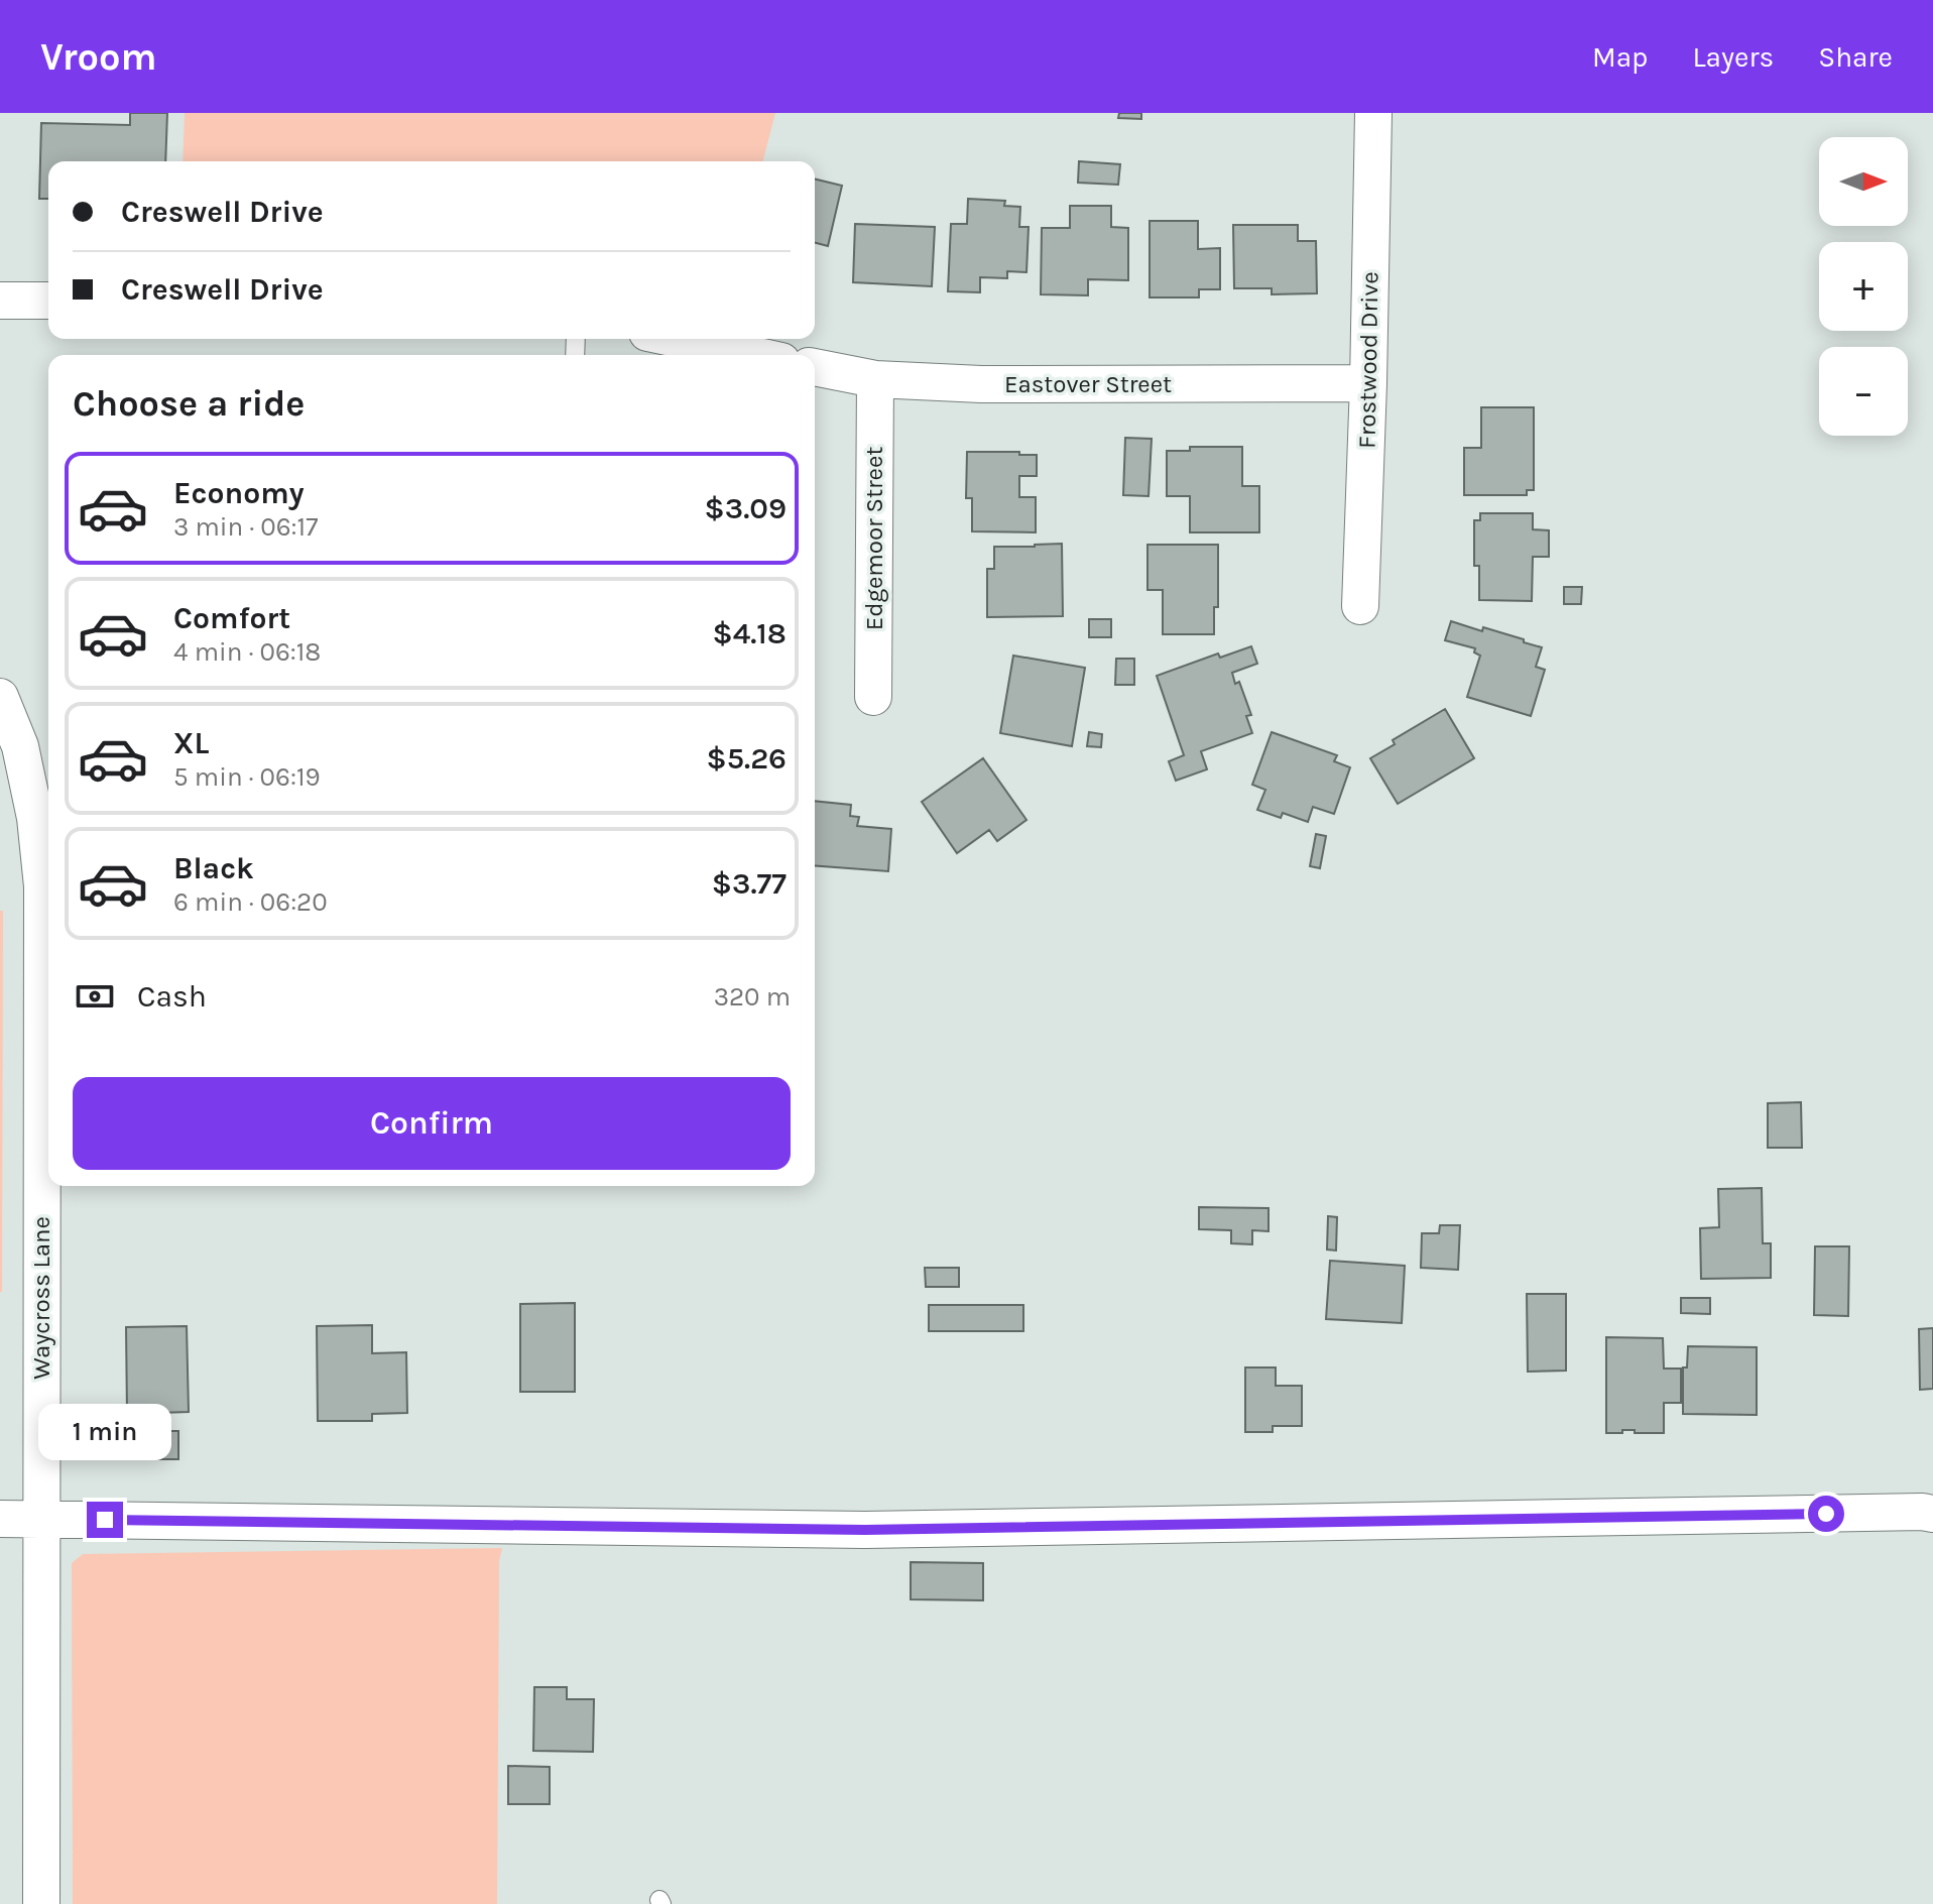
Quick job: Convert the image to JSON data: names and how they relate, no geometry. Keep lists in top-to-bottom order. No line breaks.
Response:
{"streets":{"street":["Frostwood Drive","Eastover Street","Edgemoor Street","Waycross Lane"]},"crossings":[["Frostwood Drive","Eastover Street"],["Eastover Street","Edgemoor Street"]],"north":"right","page":{"header":"Vroom","nav":["Map","Layers","Share"],"map_buttons":["+","−"],"banner":["Creswell Drive","Creswell Drive"],"heading":"Choose a ride","list":[{"name":"Economy","note":"3 min · 06:17","value":"$3.09"},{"name":"Comfort","note":"4 min · 06:18","value":"$4.18"},{"name":"XL","note":"5 min · 06:19","value":"$5.26"},{"name":"Black","note":"6 min · 06:20","value":"$3.77"}],"pay":["Cash","320 m"],"buttons":"Confirm","bubble":"1 min"}}
